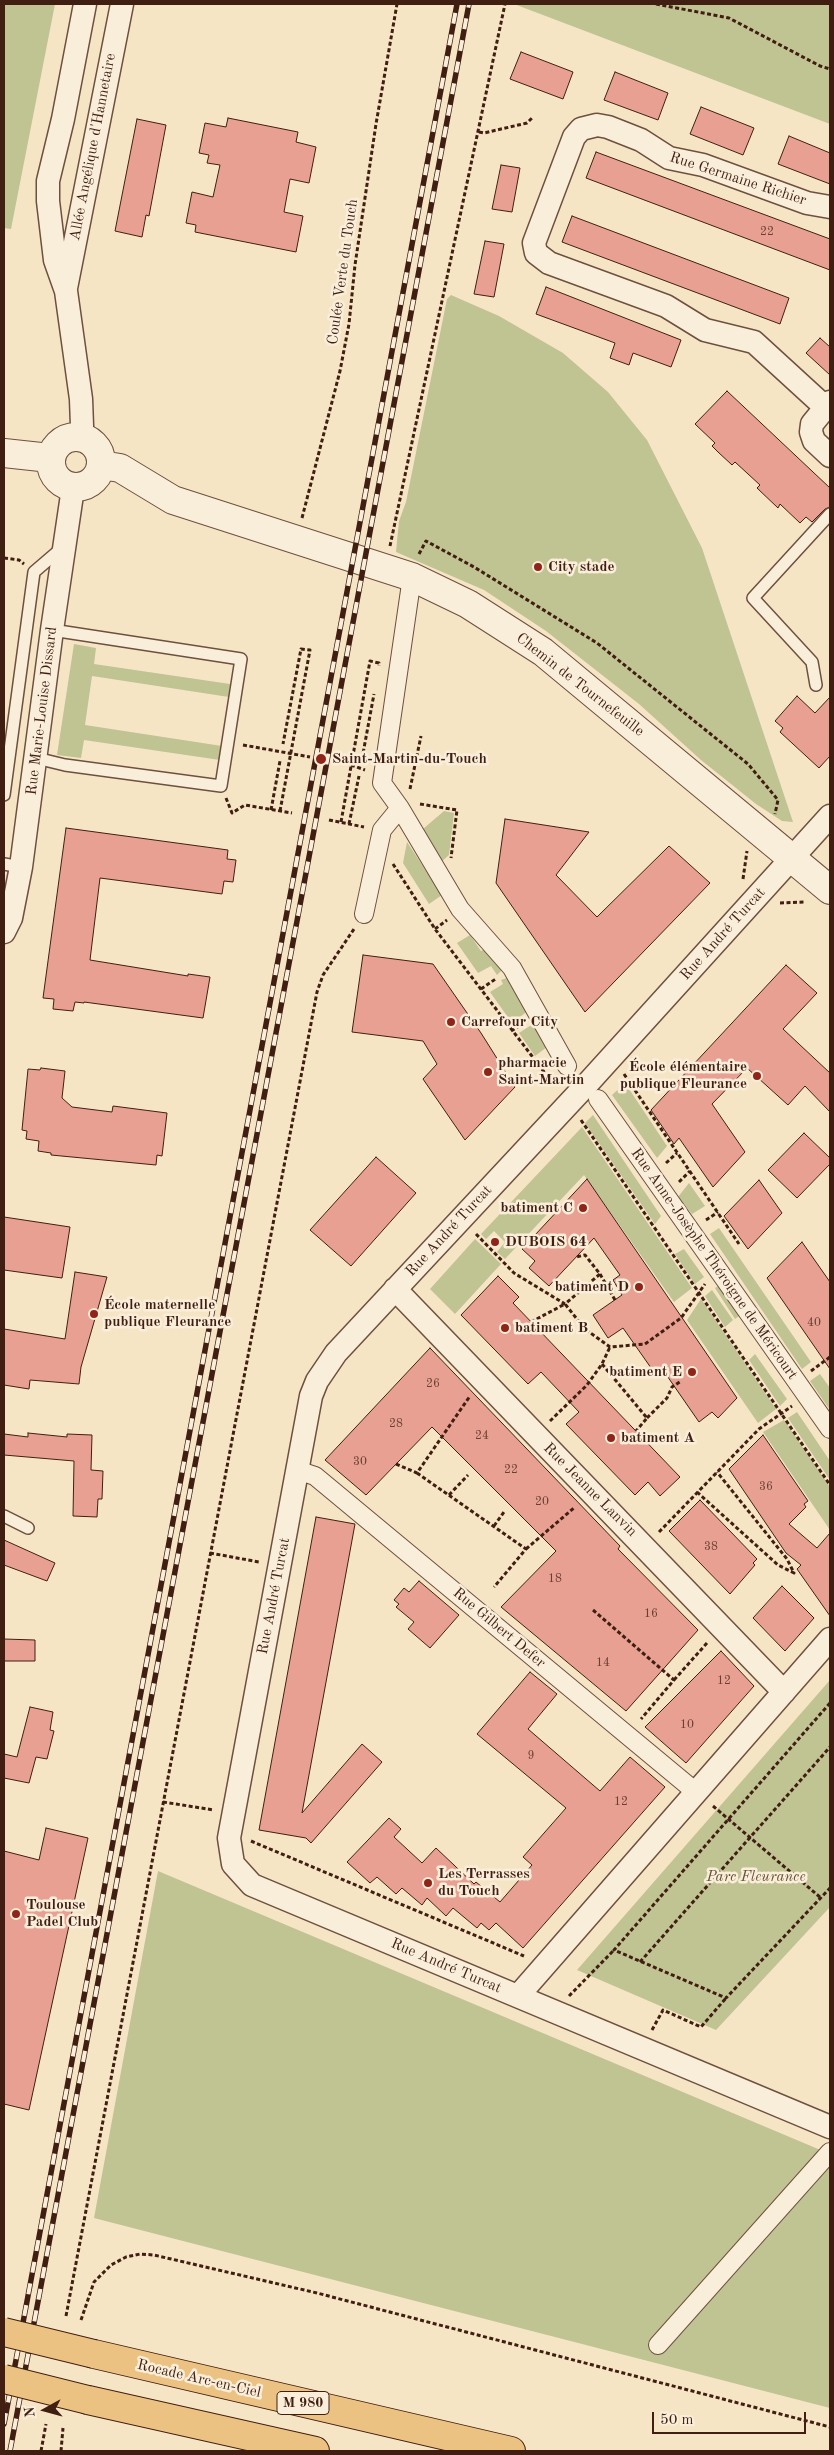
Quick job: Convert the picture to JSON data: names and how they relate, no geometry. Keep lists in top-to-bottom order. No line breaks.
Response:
{"streets":{"highway":["Rocade Arc-en-Ciel","M 980"],"street":["Allée Angélique d'Hannetaire","Rue Germaine Richier","Chemin de Tournefeuille","Rue Marie-Louise Dissard","Rue André Turcat","Rue Anne-Josèphe Théroigne de Méricourt","Rue Jeanne Lanvin","Rue Gilbert Defer"],"path":["Coulée Verte du Touch"]},"crossings":[["Allée Angélique d'Hannetaire","Chemin de Tournefeuille"],["Allée Angélique d'Hannetaire","Rue Marie-Louise Dissard"],["Coulée Verte du Touch","Chemin de Tournefeuille"],["Chemin de Tournefeuille","Rue Marie-Louise Dissard"],["Chemin de Tournefeuille","Rue André Turcat"],["Rue André Turcat","Rue Jeanne Lanvin"],["Rue André Turcat","Rue Gilbert Defer"]],"parks":["Parc Fleurance"],"places":["City stade","Saint-Martin-du-Touch","Carrefour City","pharmacie Saint-Martin","École élémentaire publique Fleurance","batiment C","DUBOIS 64","batiment D","École maternelle publique Fleurance","batiment B","batiment E","batiment A","Les Terrasses du Touch","Toulouse Padel Club"],"house_numbers":["22","40","26","28","24","30","22","36","20","38","18","16","14","12","10","9","12"],"scale_bar":"50 m","north":"left"}
